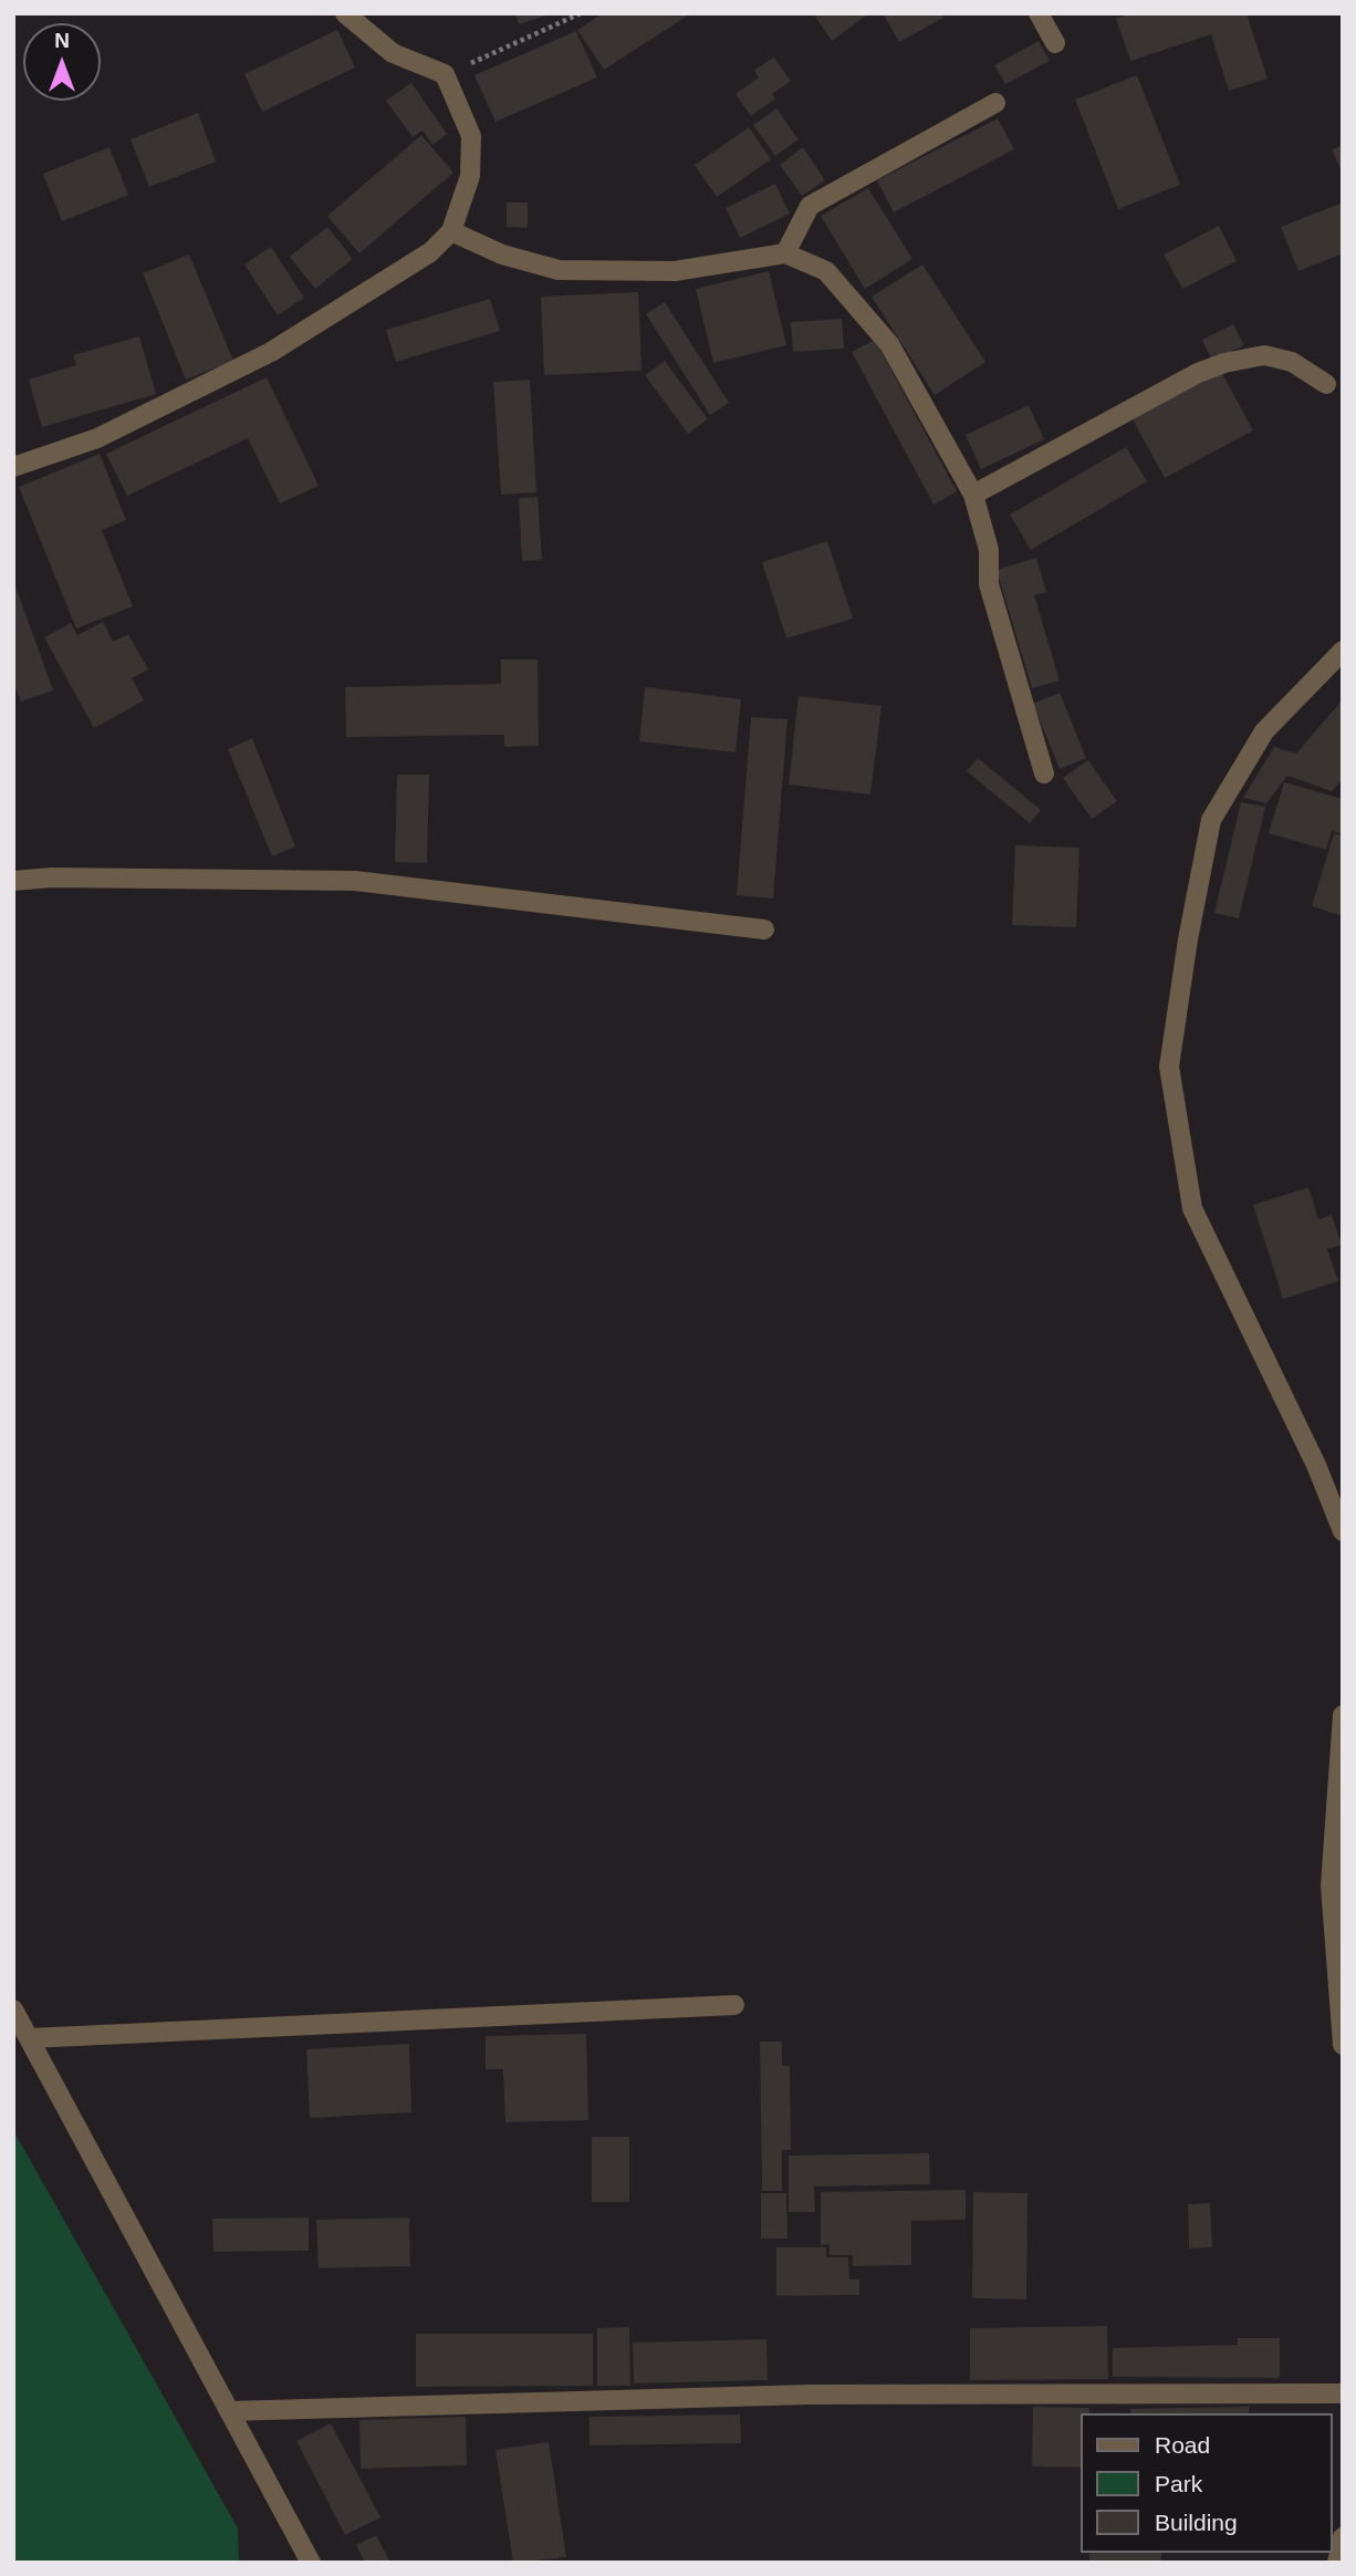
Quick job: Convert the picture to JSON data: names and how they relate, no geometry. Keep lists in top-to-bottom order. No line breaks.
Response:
{"legend":["Road","Park","Building"],"north":"top"}
